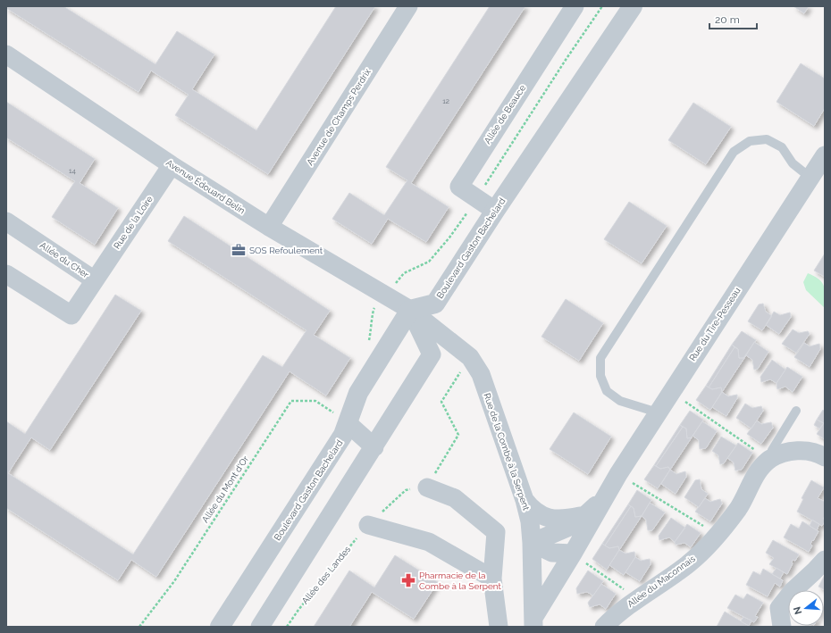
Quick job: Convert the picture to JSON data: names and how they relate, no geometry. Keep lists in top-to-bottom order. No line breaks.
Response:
{"streets":{"street":["Allée de Beauce","Avenue de Champs Perdrix","Avenue Édouard Belin","Rue de la Loire","Boulevard Gaston Bachelard","Allée du Cher","Rue du Tire-Pesseau","Rue de la Combe à la Serpent","Allée du Maconnais"],"path":["Allée du Mont d'Or","Allée des Landes"]},"crossings":[["Allée de Beauce","Boulevard Gaston Bachelard"],["Avenue de Champs Perdrix","Avenue Édouard Belin"],["Avenue Édouard Belin","Rue de la Loire"],["Avenue Édouard Belin","Boulevard Gaston Bachelard"],["Avenue Édouard Belin","Rue de la Combe à la Serpent"],["Rue de la Loire","Allée du Cher"],["Boulevard Gaston Bachelard","Rue de la Combe à la Serpent"],["Boulevard Gaston Bachelard","Allée du Mont d'Or"],["Rue du Tire-Pesseau","Rue de la Combe à la Serpent"]],"places":{"office":["SOS Refoulement"],"pharmacy":["Pharmacie de la Combe à la Serpent"]},"house_numbers":["12","14"],"scale_bar":"20 m","north":"left"}
